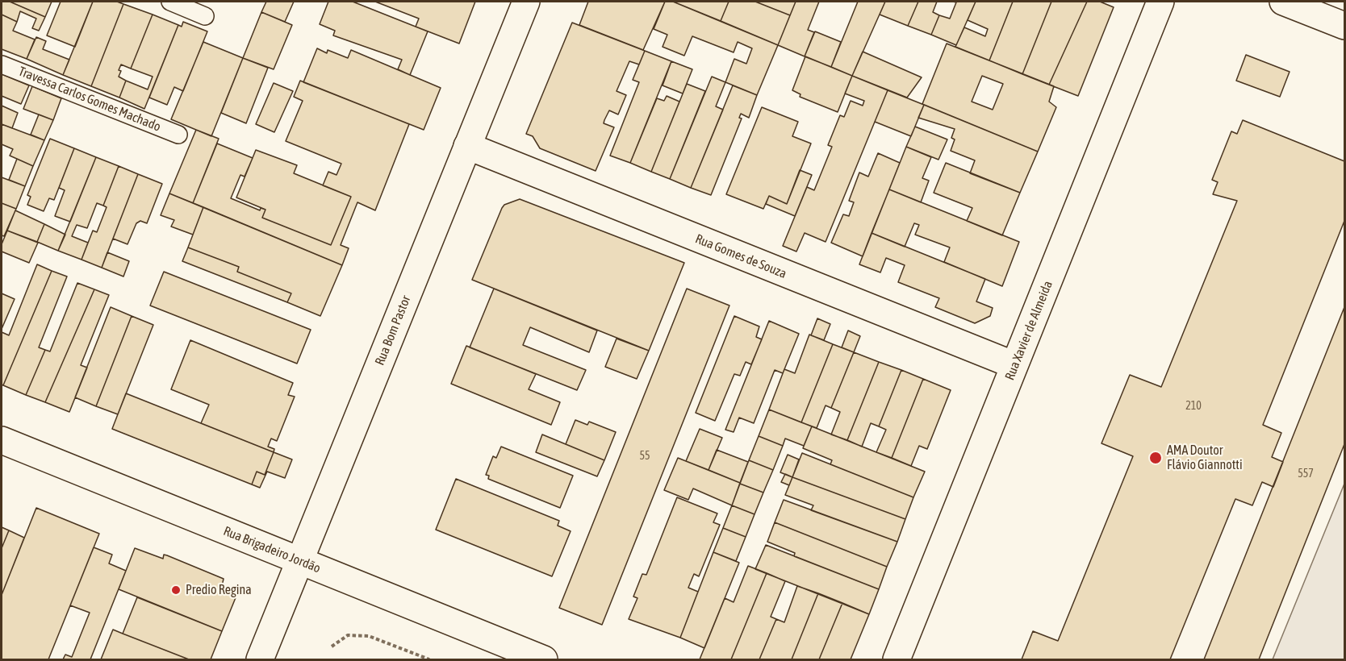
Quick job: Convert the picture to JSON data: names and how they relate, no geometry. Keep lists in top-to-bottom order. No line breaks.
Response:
{"streets":{"street":["Rua Gomes de Souza","Rua Bom Pastor","Rua Xavier de Almeida","Rua Brigadeiro Jordão"],"lane":["Travessa Carlos Gomes Machado"]},"crossings":[["Rua Gomes de Souza","Rua Bom Pastor"],["Rua Gomes de Souza","Rua Xavier de Almeida"],["Rua Bom Pastor","Rua Brigadeiro Jordão"]],"places":["AMA Doutor Flávio Giannotti","Predio Regina"],"house_numbers":["210","55","557"]}
